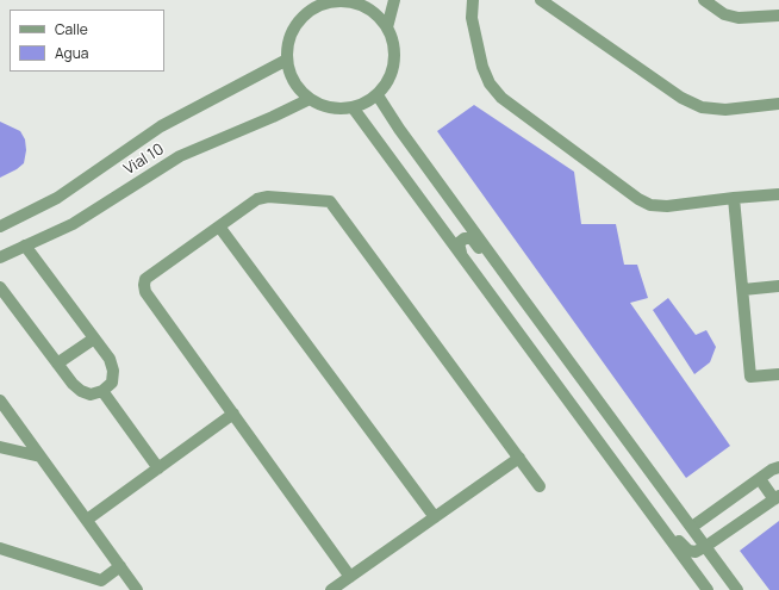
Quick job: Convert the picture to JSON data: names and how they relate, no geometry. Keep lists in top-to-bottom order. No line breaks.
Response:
{"streets":{"street":["Vial 10"]},"legend":["Calle","Agua"]}
